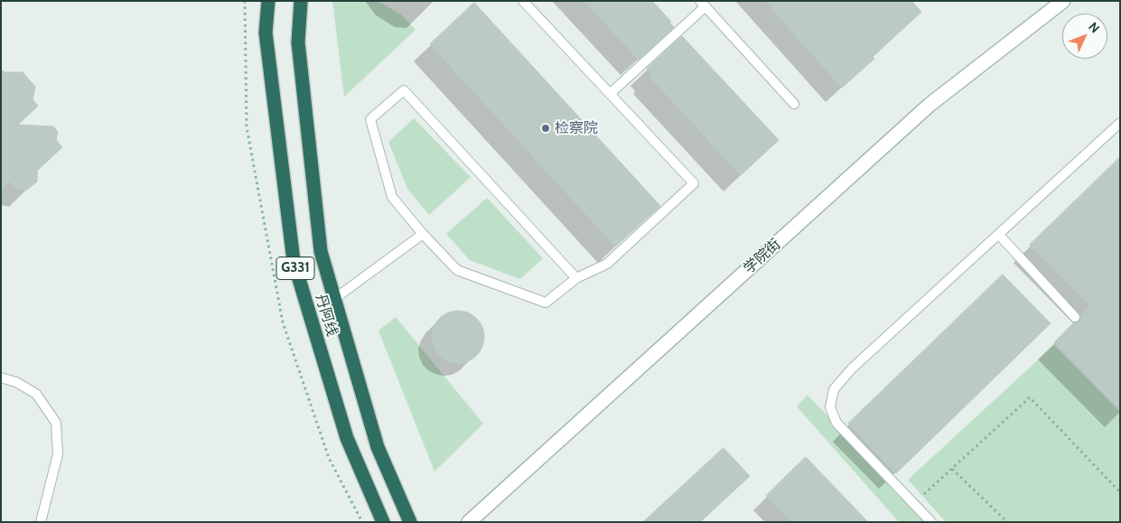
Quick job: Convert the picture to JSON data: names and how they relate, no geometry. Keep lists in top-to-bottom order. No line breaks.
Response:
{"streets":{"highway":["G331","丹阿线"],"street":["学院街"]},"places":["检察院"],"north":"top right"}
